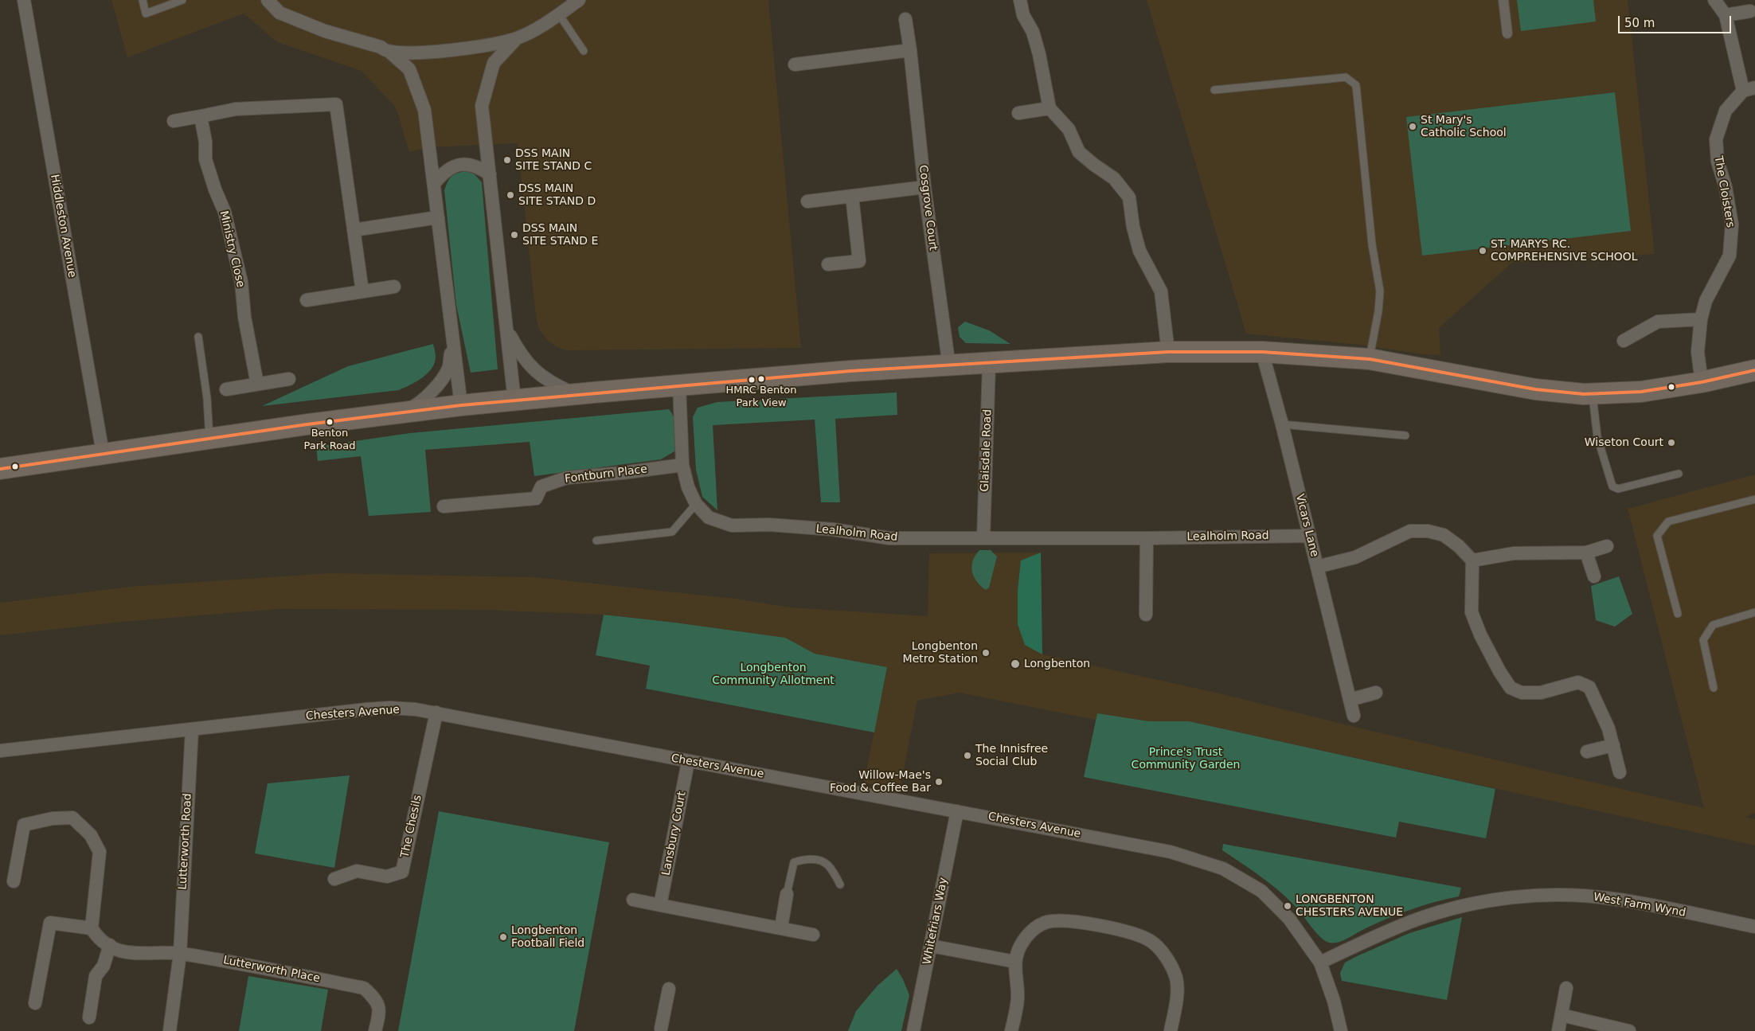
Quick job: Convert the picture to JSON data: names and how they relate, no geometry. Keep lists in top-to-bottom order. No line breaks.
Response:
{"streets":{"street":["The Cloisters","Cosgrove Court","Hiddleston Avenue","Ministry Close","Glaisdale Road","Fontburn Place","Vicars Lane","Lealholm Road","Chesters Avenue","The Chesils","Lansbury Court","Lutterworth Road","West Farm Wynd","Whitefriars Way","Lutterworth Place"]},"crossings":[["Glaisdale Road","Lealholm Road"],["Fontburn Place","Lealholm Road"],["Vicars Lane","Lealholm Road"],["Chesters Avenue","The Chesils"],["Chesters Avenue","Lansbury Court"],["Chesters Avenue","Lutterworth Road"],["Chesters Avenue","West Farm Wynd"],["Chesters Avenue","Whitefriars Way"],["Lutterworth Road","Lutterworth Place"]],"parks":["Longbenton Community Allotment","Prince's Trust Community Garden"],"places":["St Mary's Catholic School","DSS MAIN SITE STAND C","DSS MAIN SITE STAND D","DSS MAIN SITE STAND E","ST. MARYS RC. COMPREHENSIVE SCHOOL","HMRC Benton Park View","Benton Park Road","Wiseton Court","Longbenton Metro Station","Longbenton","The Innisfree Social Club","Willow-Mae's Food & Coffee Bar","LONGBENTON CHESTERS AVENUE","Longbenton Football Field"],"scale_bar":"50 m"}
